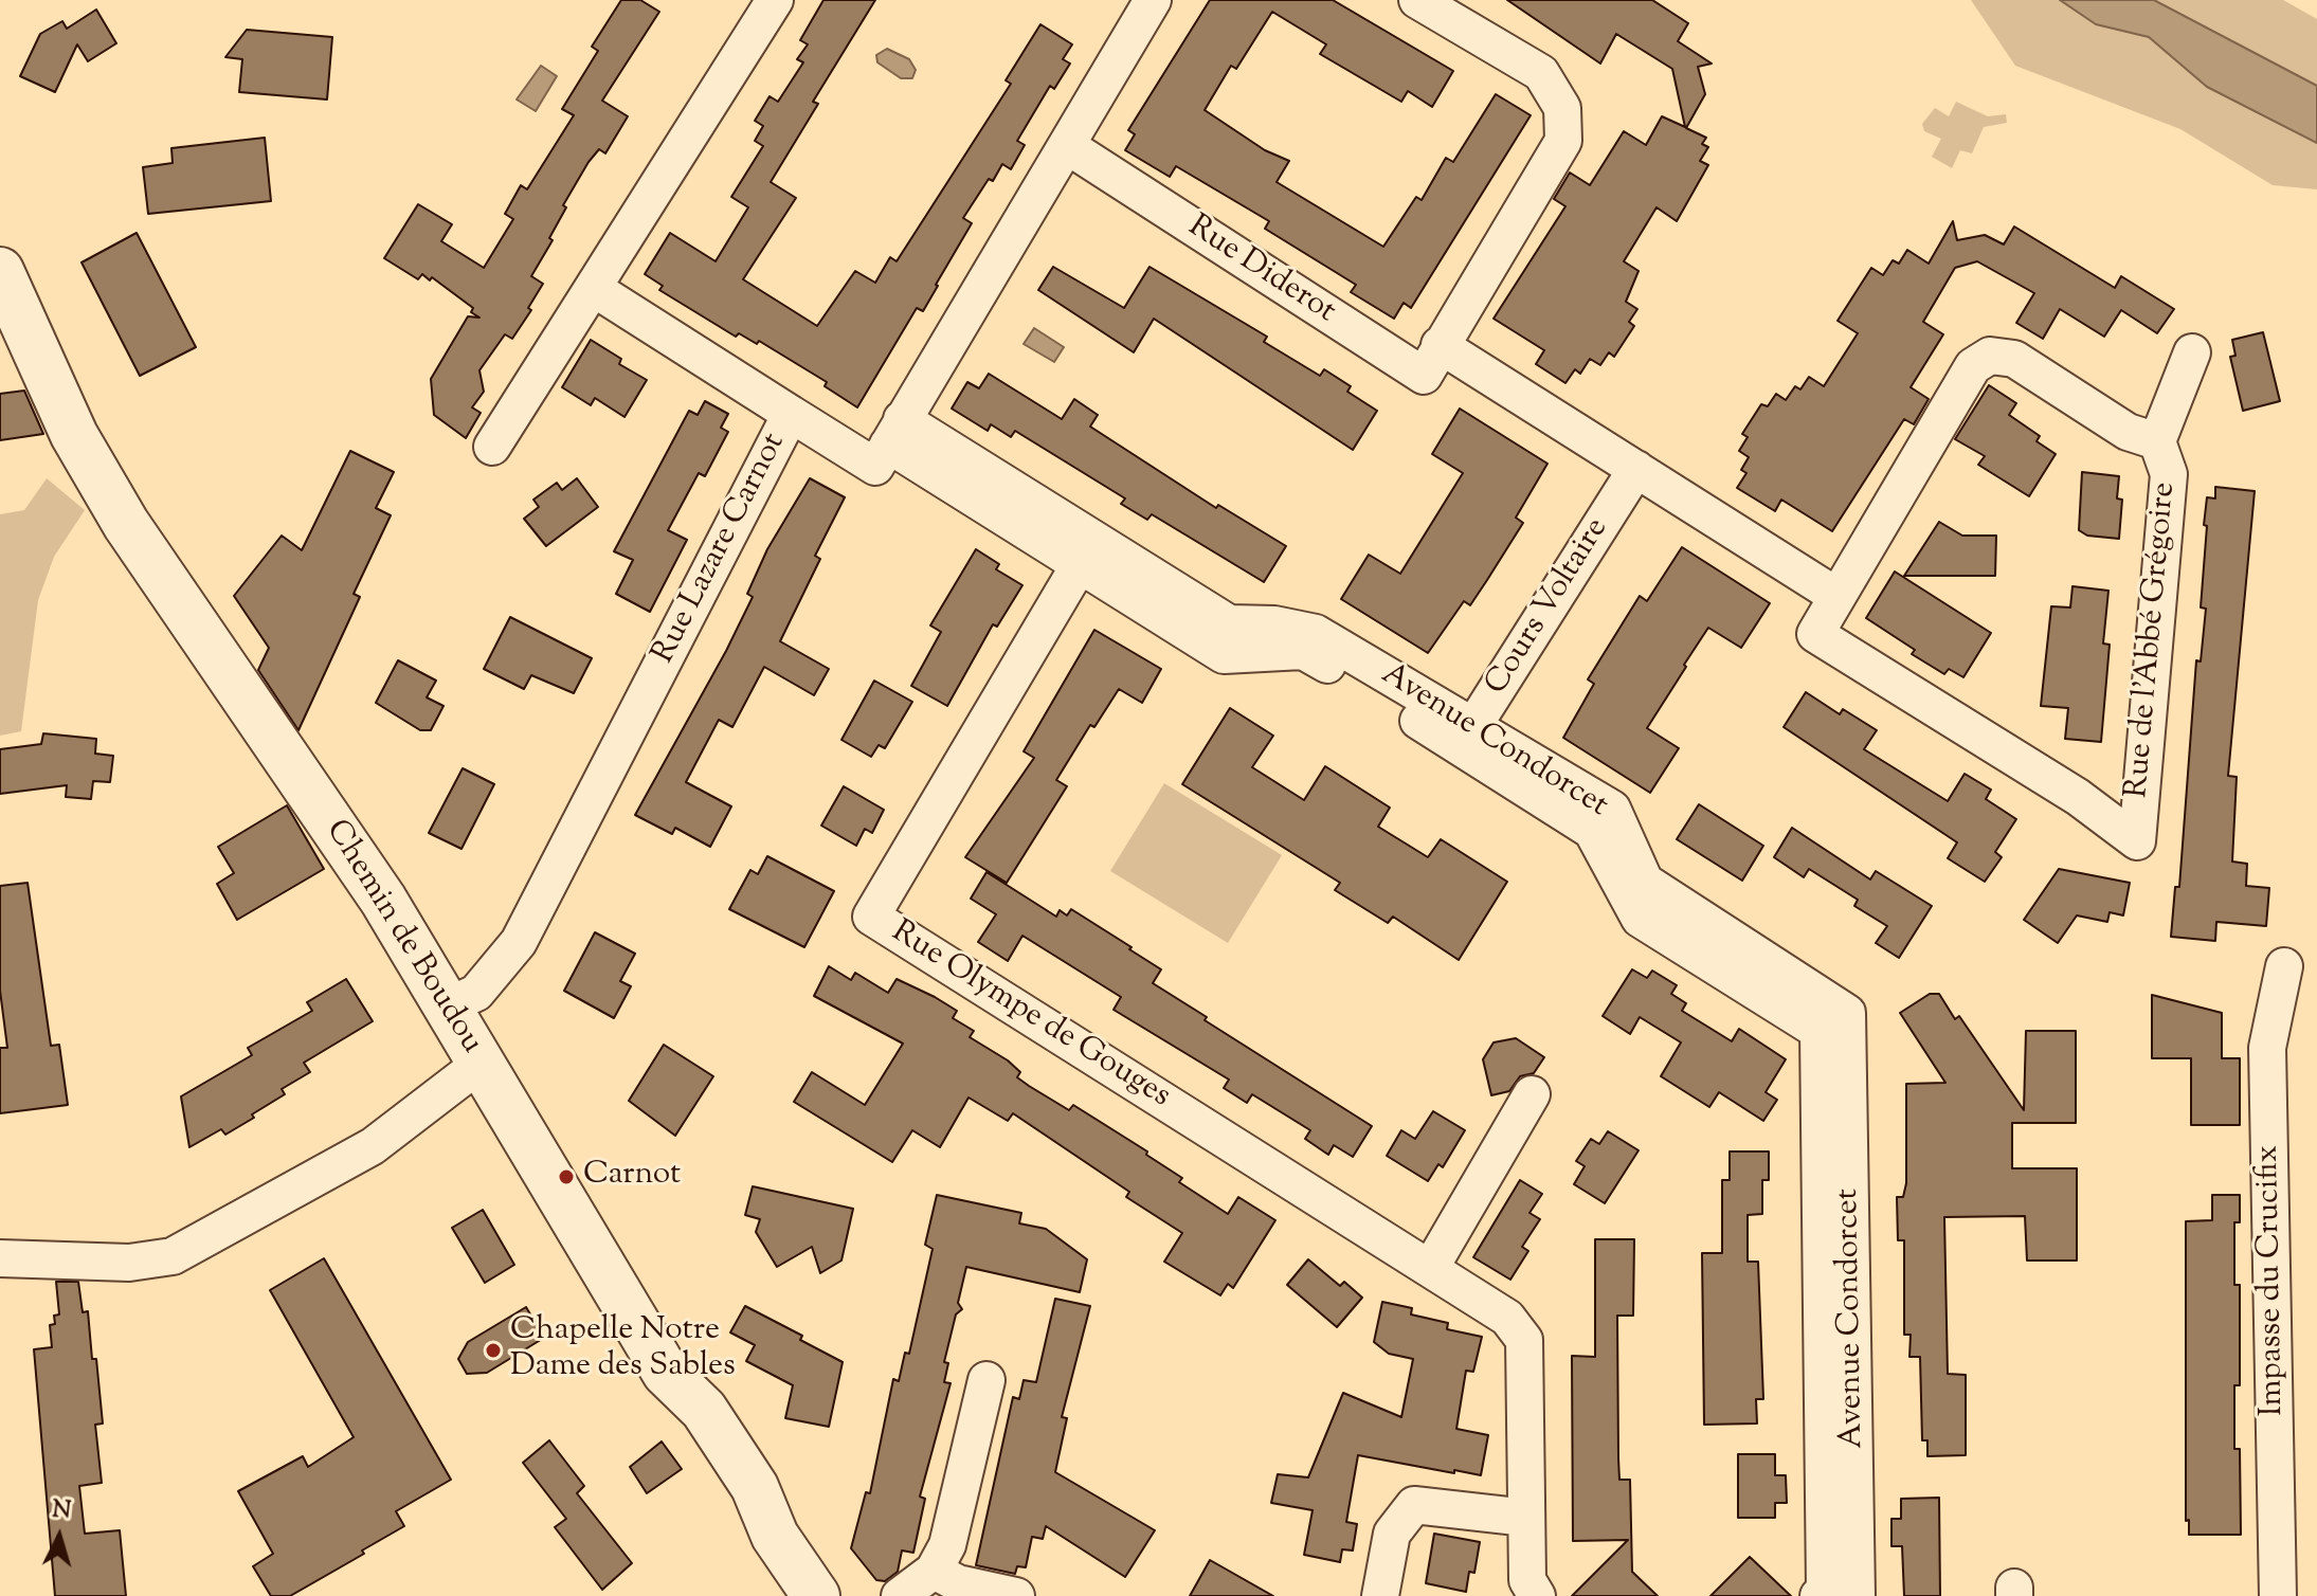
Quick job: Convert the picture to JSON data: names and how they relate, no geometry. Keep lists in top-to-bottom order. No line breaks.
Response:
{"streets":{"street":["Rue Diderot","Rue Lazare Carnot","Cours Voltaire","Rue de l'Abbé Grégoire","Avenue Condorcet","Chemin de Boudou","Rue Olympe de Gouges","Impasse du Crucifix"]},"crossings":[["Rue Lazare Carnot","Avenue Condorcet"],["Rue Lazare Carnot","Chemin de Boudou"],["Cours Voltaire","Avenue Condorcet"],["Avenue Condorcet","Rue Olympe de Gouges"]],"places":["Carnot","Chapelle Notre Dame des Sables"],"north":"top"}
